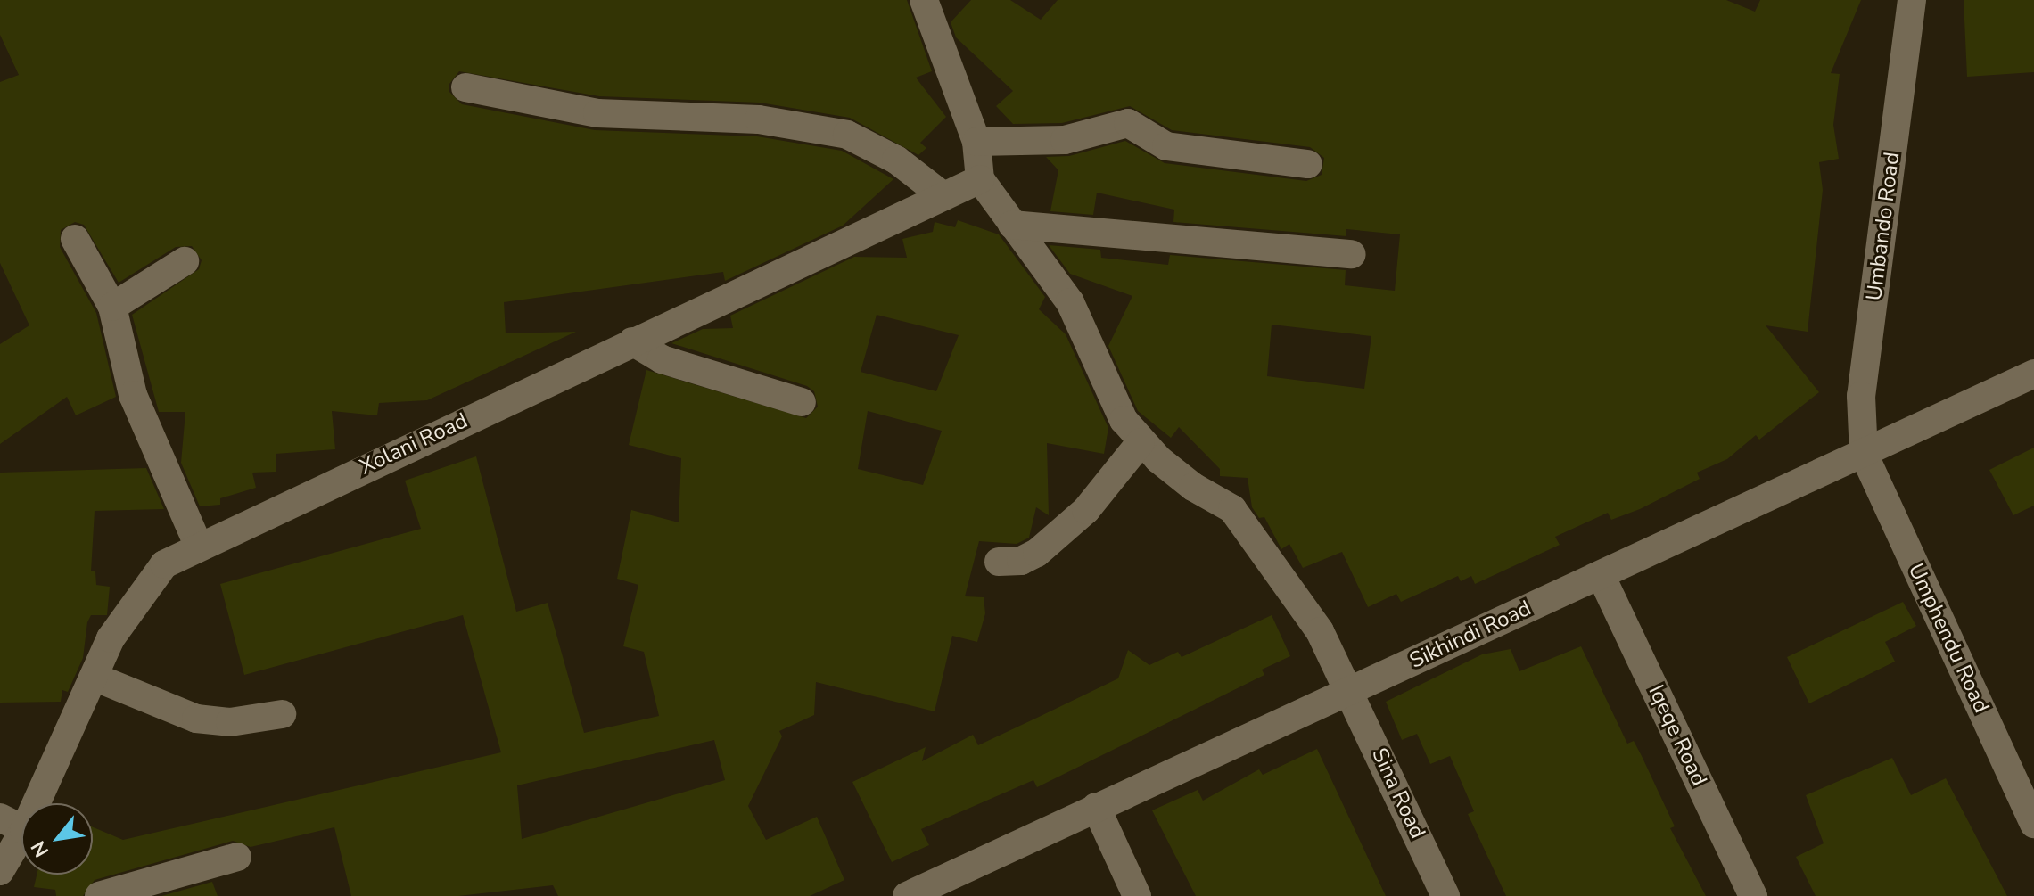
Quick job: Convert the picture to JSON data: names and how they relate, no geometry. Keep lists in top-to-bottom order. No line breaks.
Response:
{"streets":{"street":["Umbando Road","Xolani Road","Sikhindi Road","Umphendu Road","Iqeqe Road","Sina Road"]},"crossings":[["Umbando Road","Sikhindi Road"],["Umbando Road","Umphendu Road"],["Xolani Road","Sina Road"],["Sikhindi Road","Umphendu Road"],["Sikhindi Road","Iqeqe Road"],["Sikhindi Road","Sina Road"]],"north":"bottom left"}
